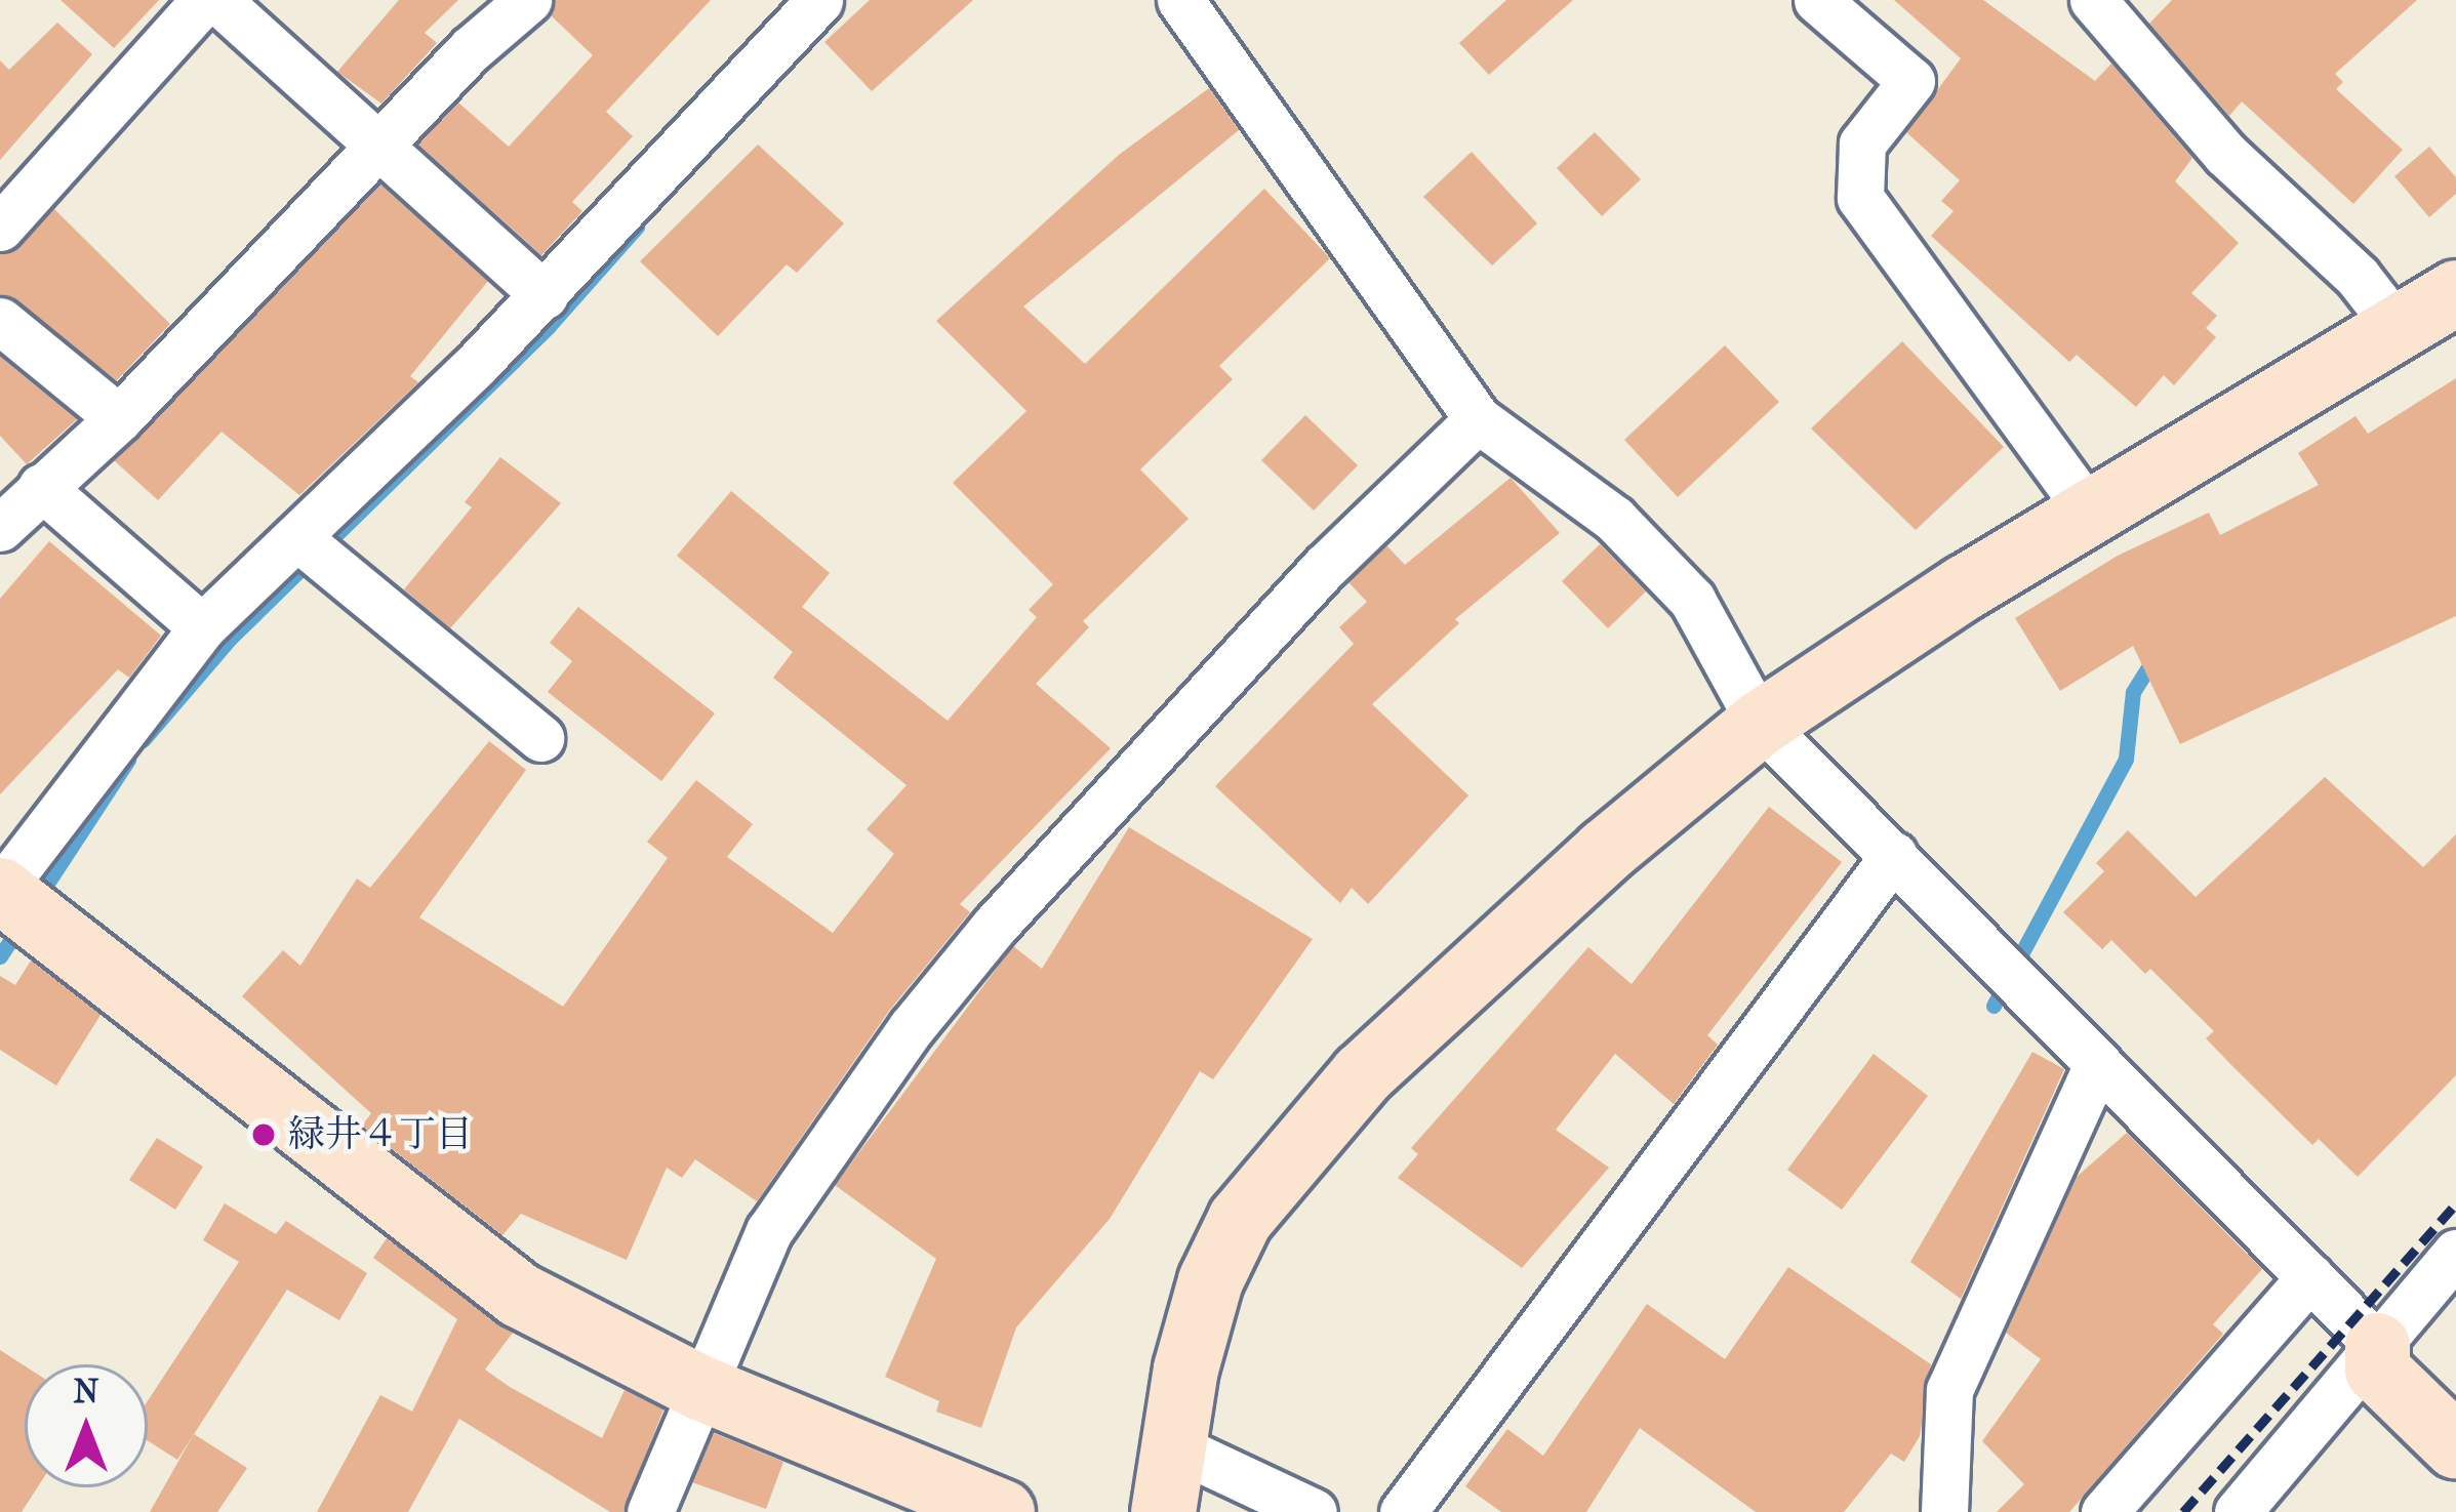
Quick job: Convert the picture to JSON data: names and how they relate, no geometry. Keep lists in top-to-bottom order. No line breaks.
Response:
{"places":["緑井４丁目"],"north":"top"}
